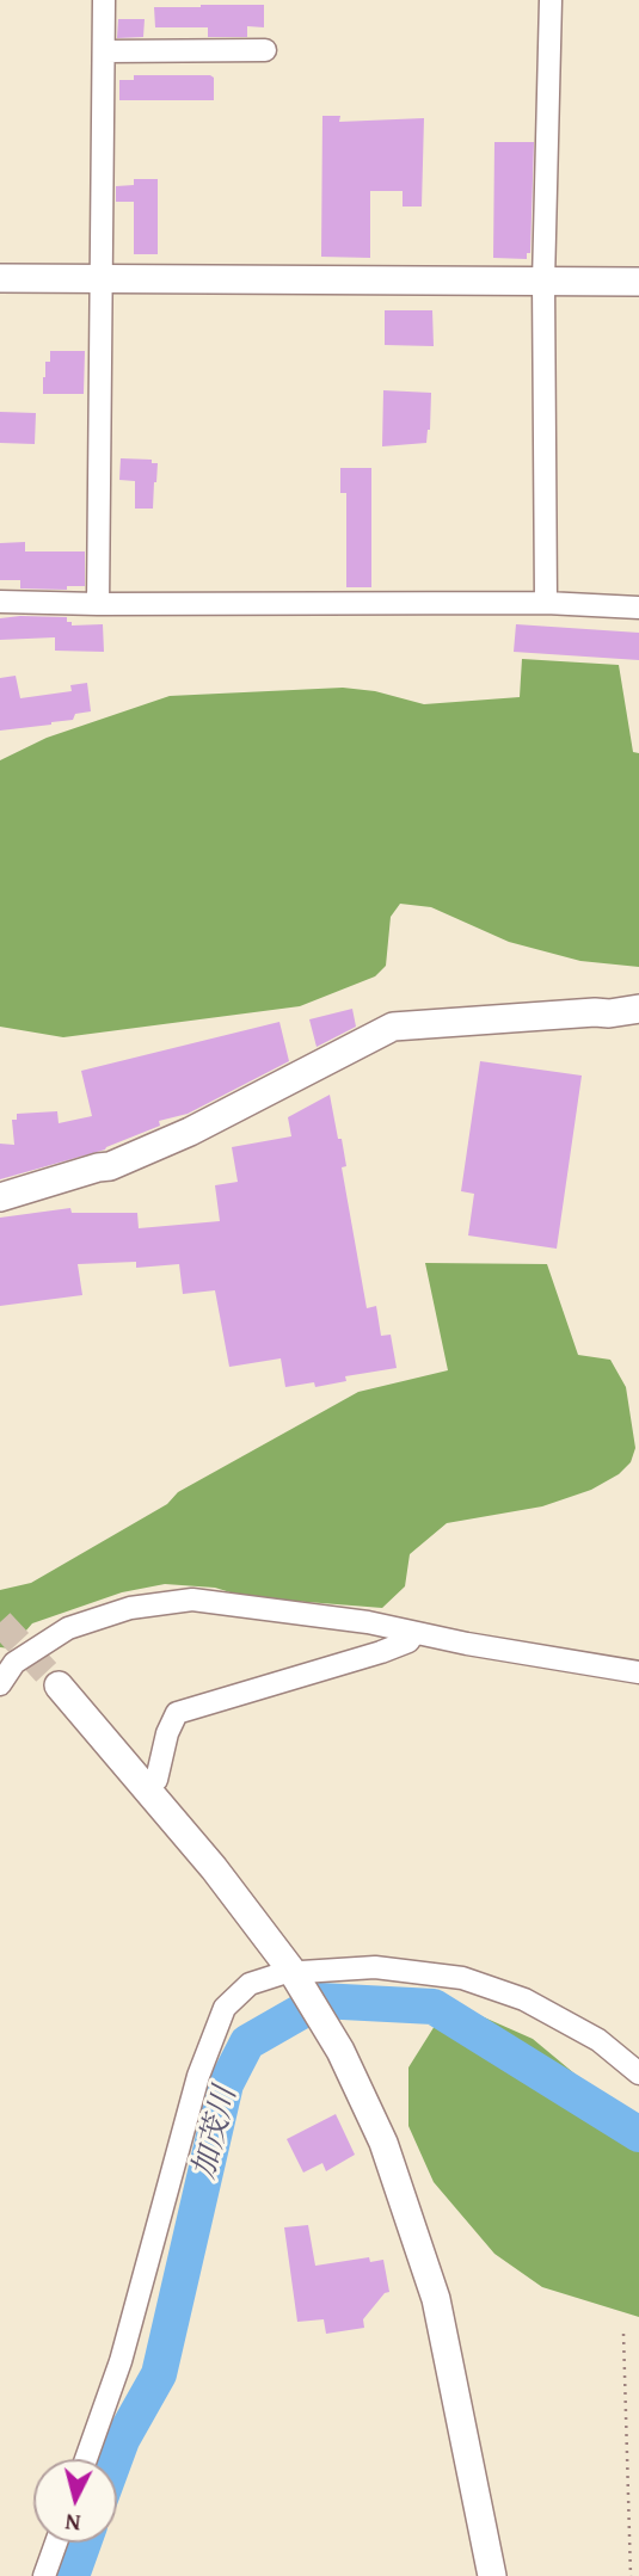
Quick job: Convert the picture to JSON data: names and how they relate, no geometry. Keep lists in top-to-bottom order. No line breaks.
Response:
{"water":["加茂川"],"north":"bottom"}
